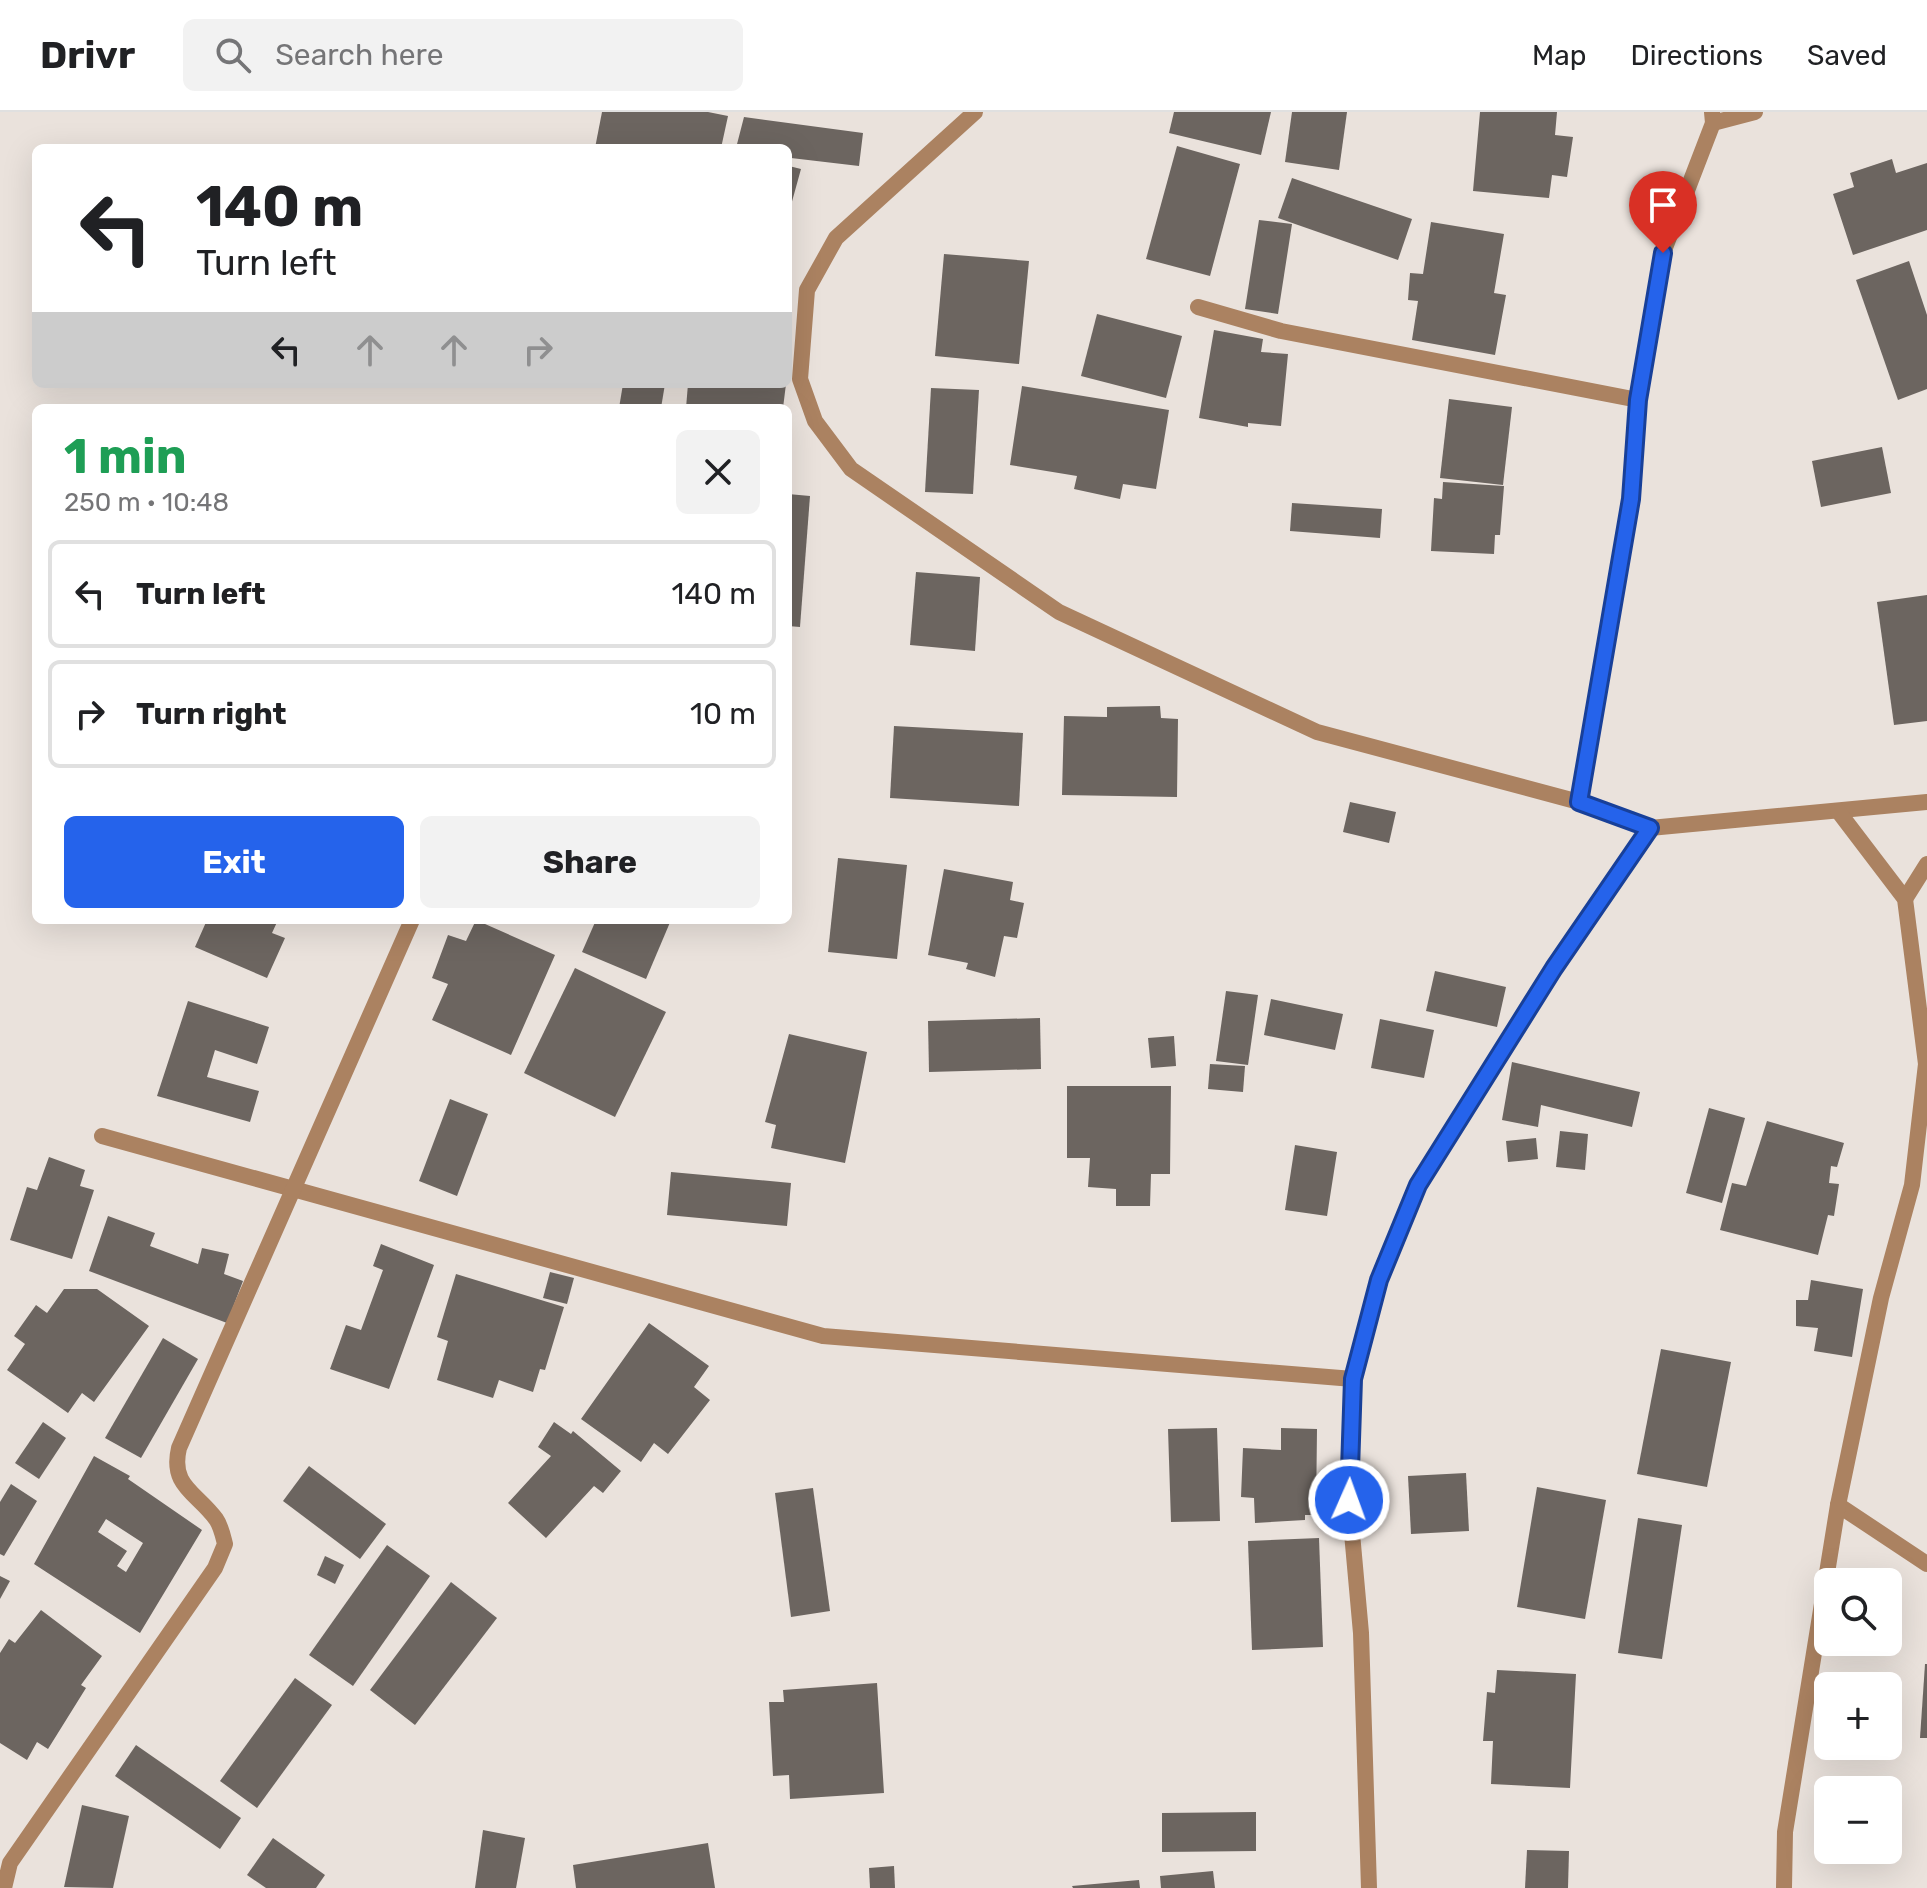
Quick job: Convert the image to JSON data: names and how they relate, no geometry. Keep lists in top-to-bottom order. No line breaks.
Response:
{"page":{"header":"Drivr","search":"Search here","nav":["Map","Directions","Saved"],"turn":["140 m","Turn left"],"heading":["1 min","250 m · 10:48"],"list":[{"name":"Turn left","value":"140 m"},{"name":"Turn right","value":"10 m"}],"buttons":["Exit","Share"],"map_buttons":["+","−"]}}
